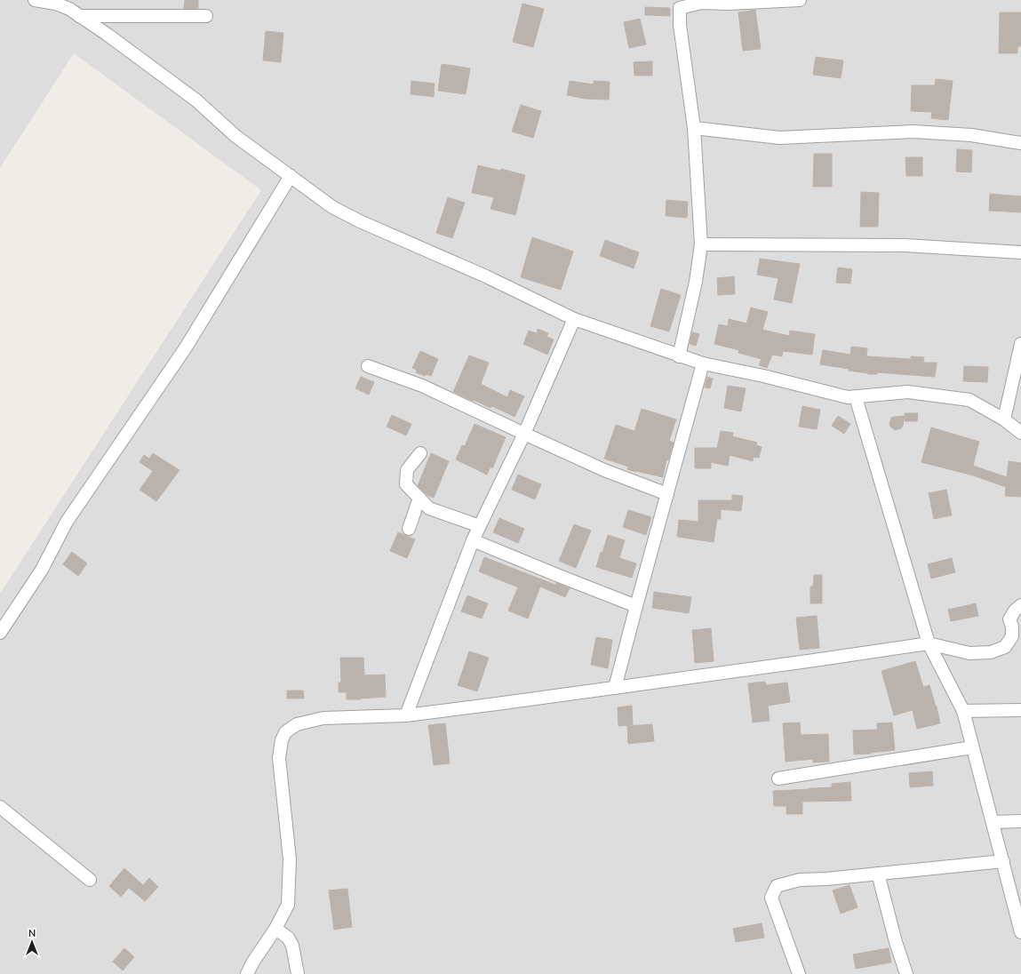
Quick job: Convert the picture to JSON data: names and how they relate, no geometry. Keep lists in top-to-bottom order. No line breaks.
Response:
{"north":"top"}
